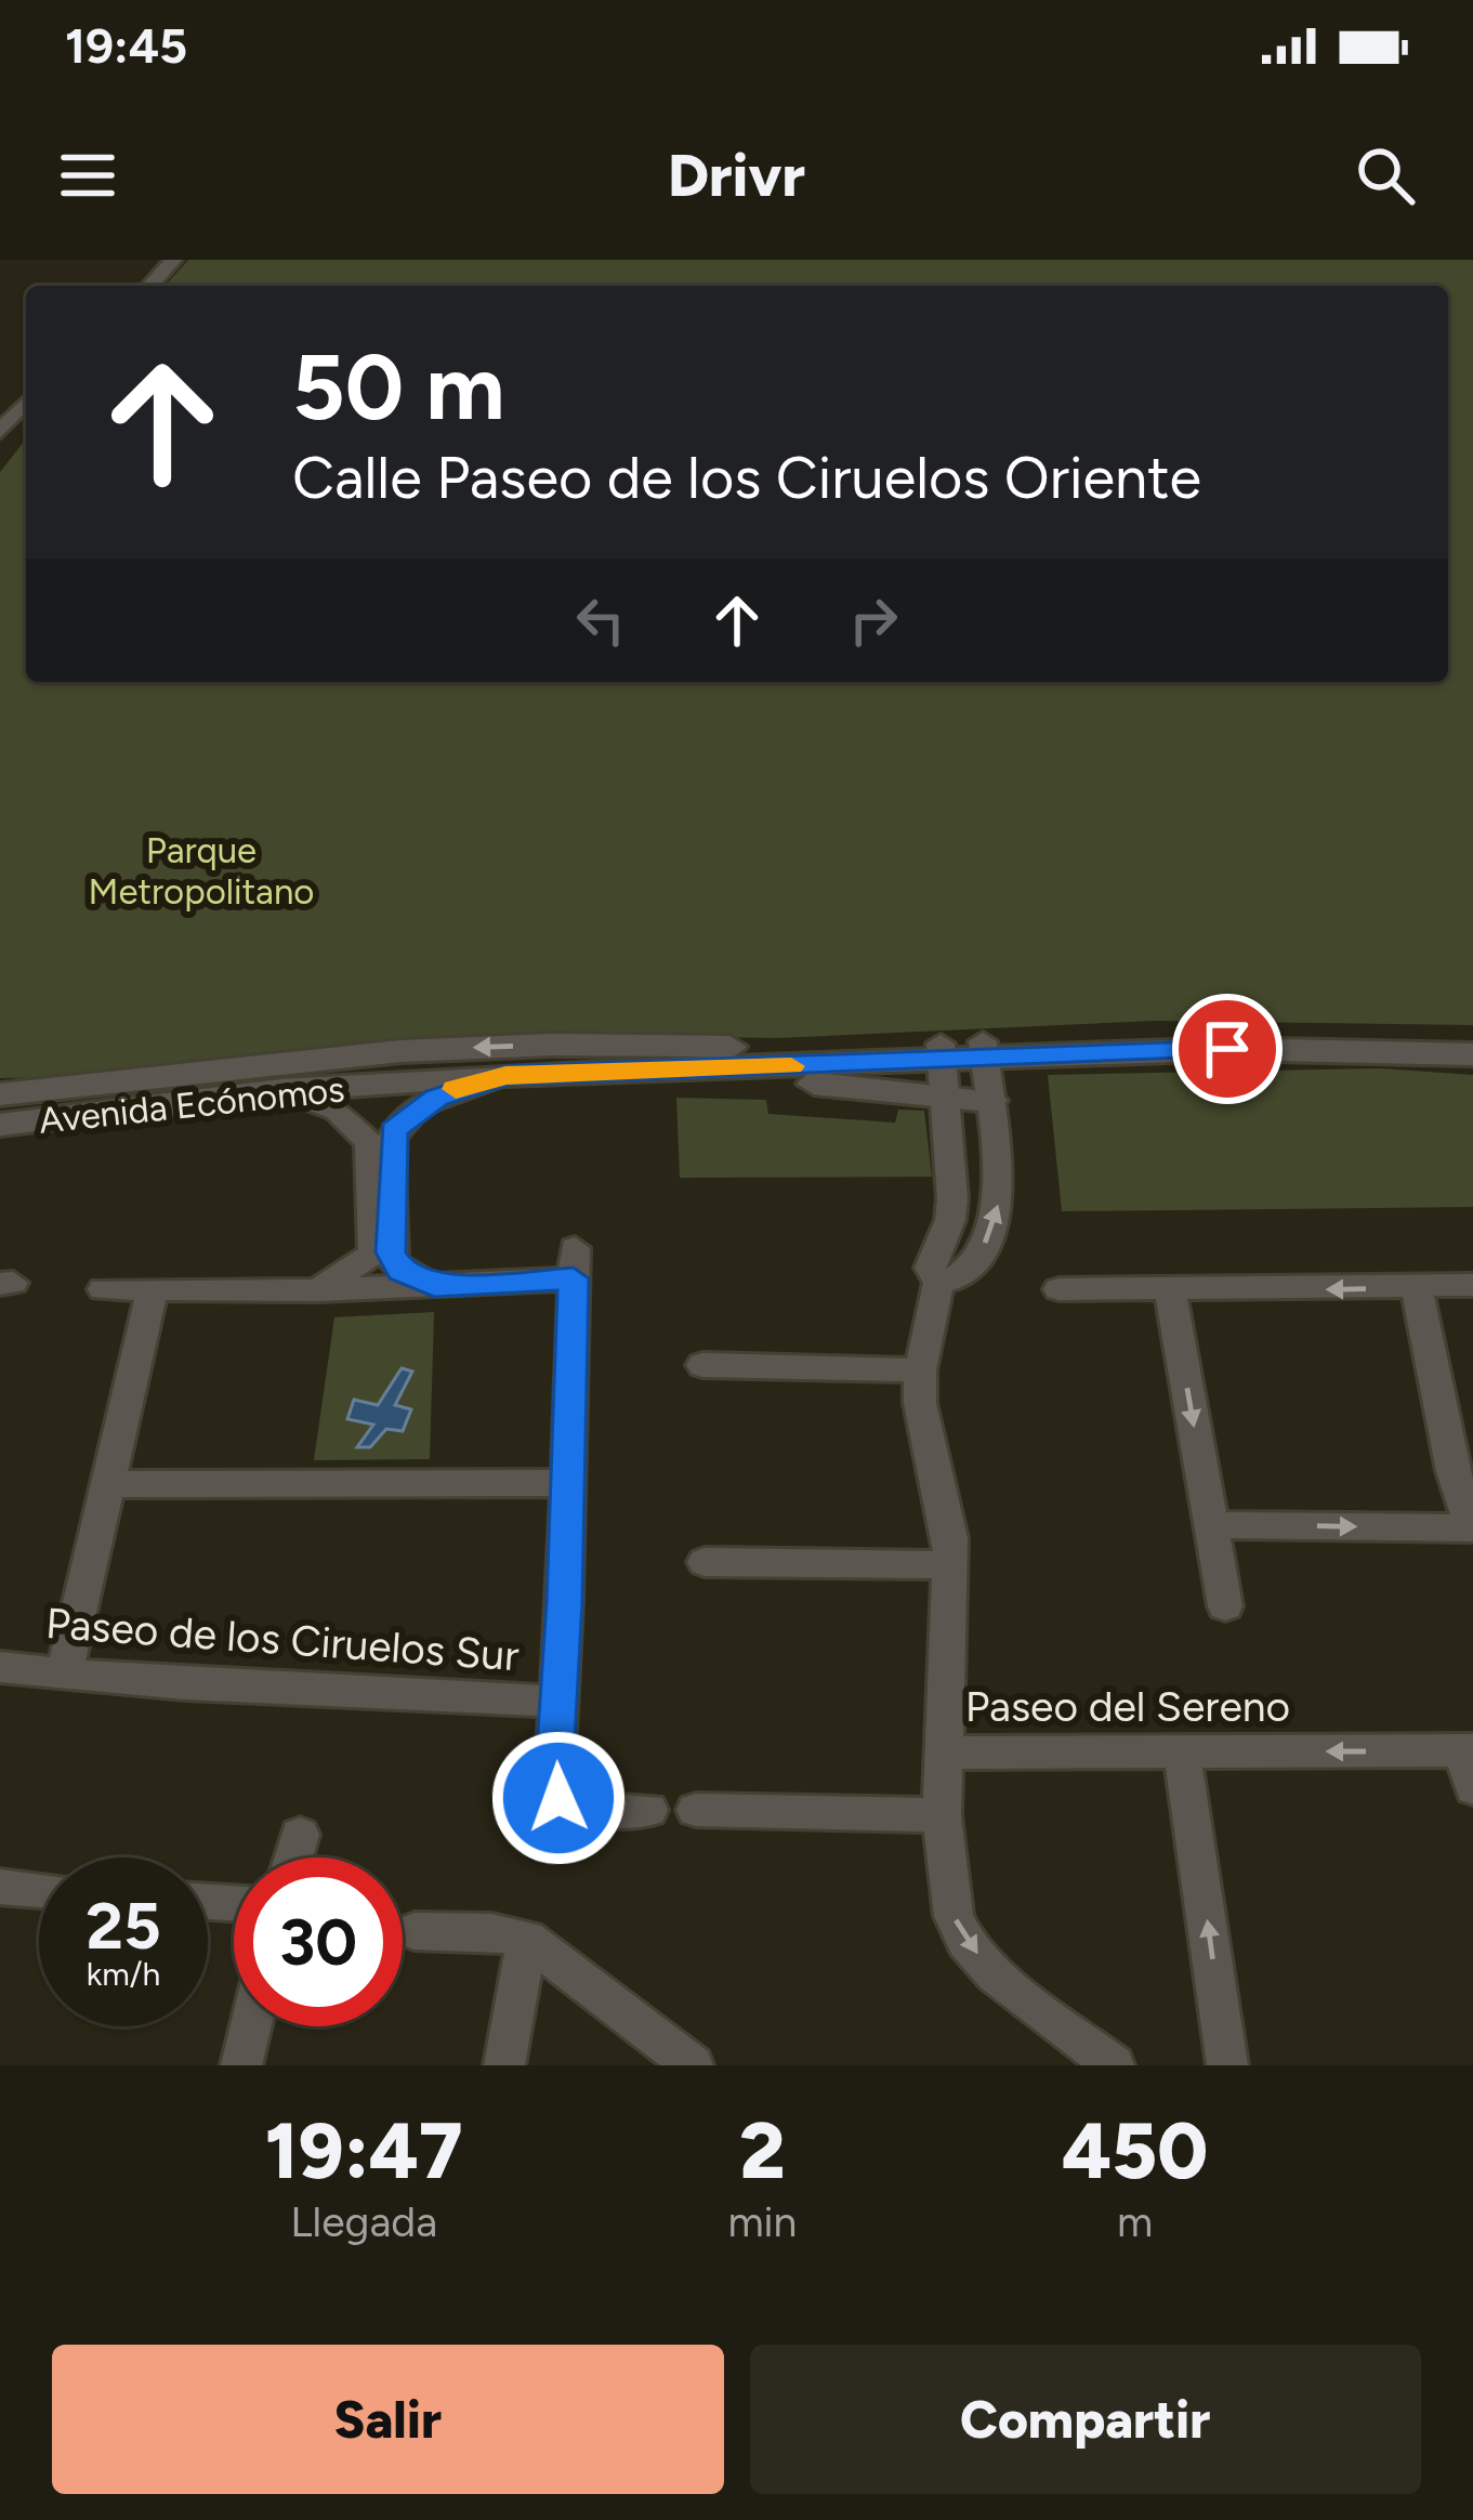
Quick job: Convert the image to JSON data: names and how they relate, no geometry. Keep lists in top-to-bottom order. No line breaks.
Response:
{"streets":{"street":["Avenida Ecónomos","Paseo de los Ciruelos Sur","Paseo del Sereno"]},"crossings":[["Avenida Ecónomos","Paseo del Sereno"]],"parks":["Parque Metropolitano"],"page":{"status":"19:45","header":"Drivr","turn":["50 m","Calle Paseo de los Ciruelos Oriente"],"speed":"25 km/h","limit":"30","eta":["19:47","Llegada","2","min","450","m"],"buttons":["Salir","Compartir"]}}
